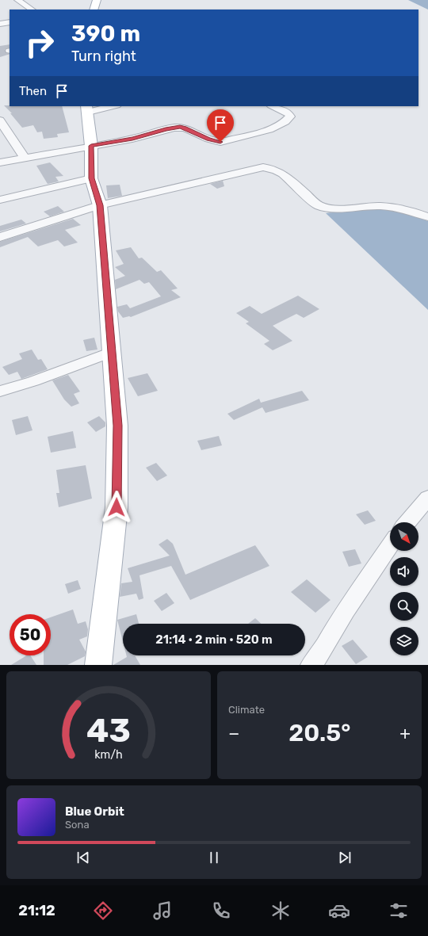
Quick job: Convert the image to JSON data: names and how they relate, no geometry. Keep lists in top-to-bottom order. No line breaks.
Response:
{"north":"bottom right","page":{"turn":["390 m","Turn right"],"then":"Then","limit":"50","trip":"21:14 · 2 min · 520 m","tile":"Climate","heat":["−","20.5°","+"],"song":["Blue Orbit","Sona"],"tabs":"21:12","gauge":["43","km/h"]}}
